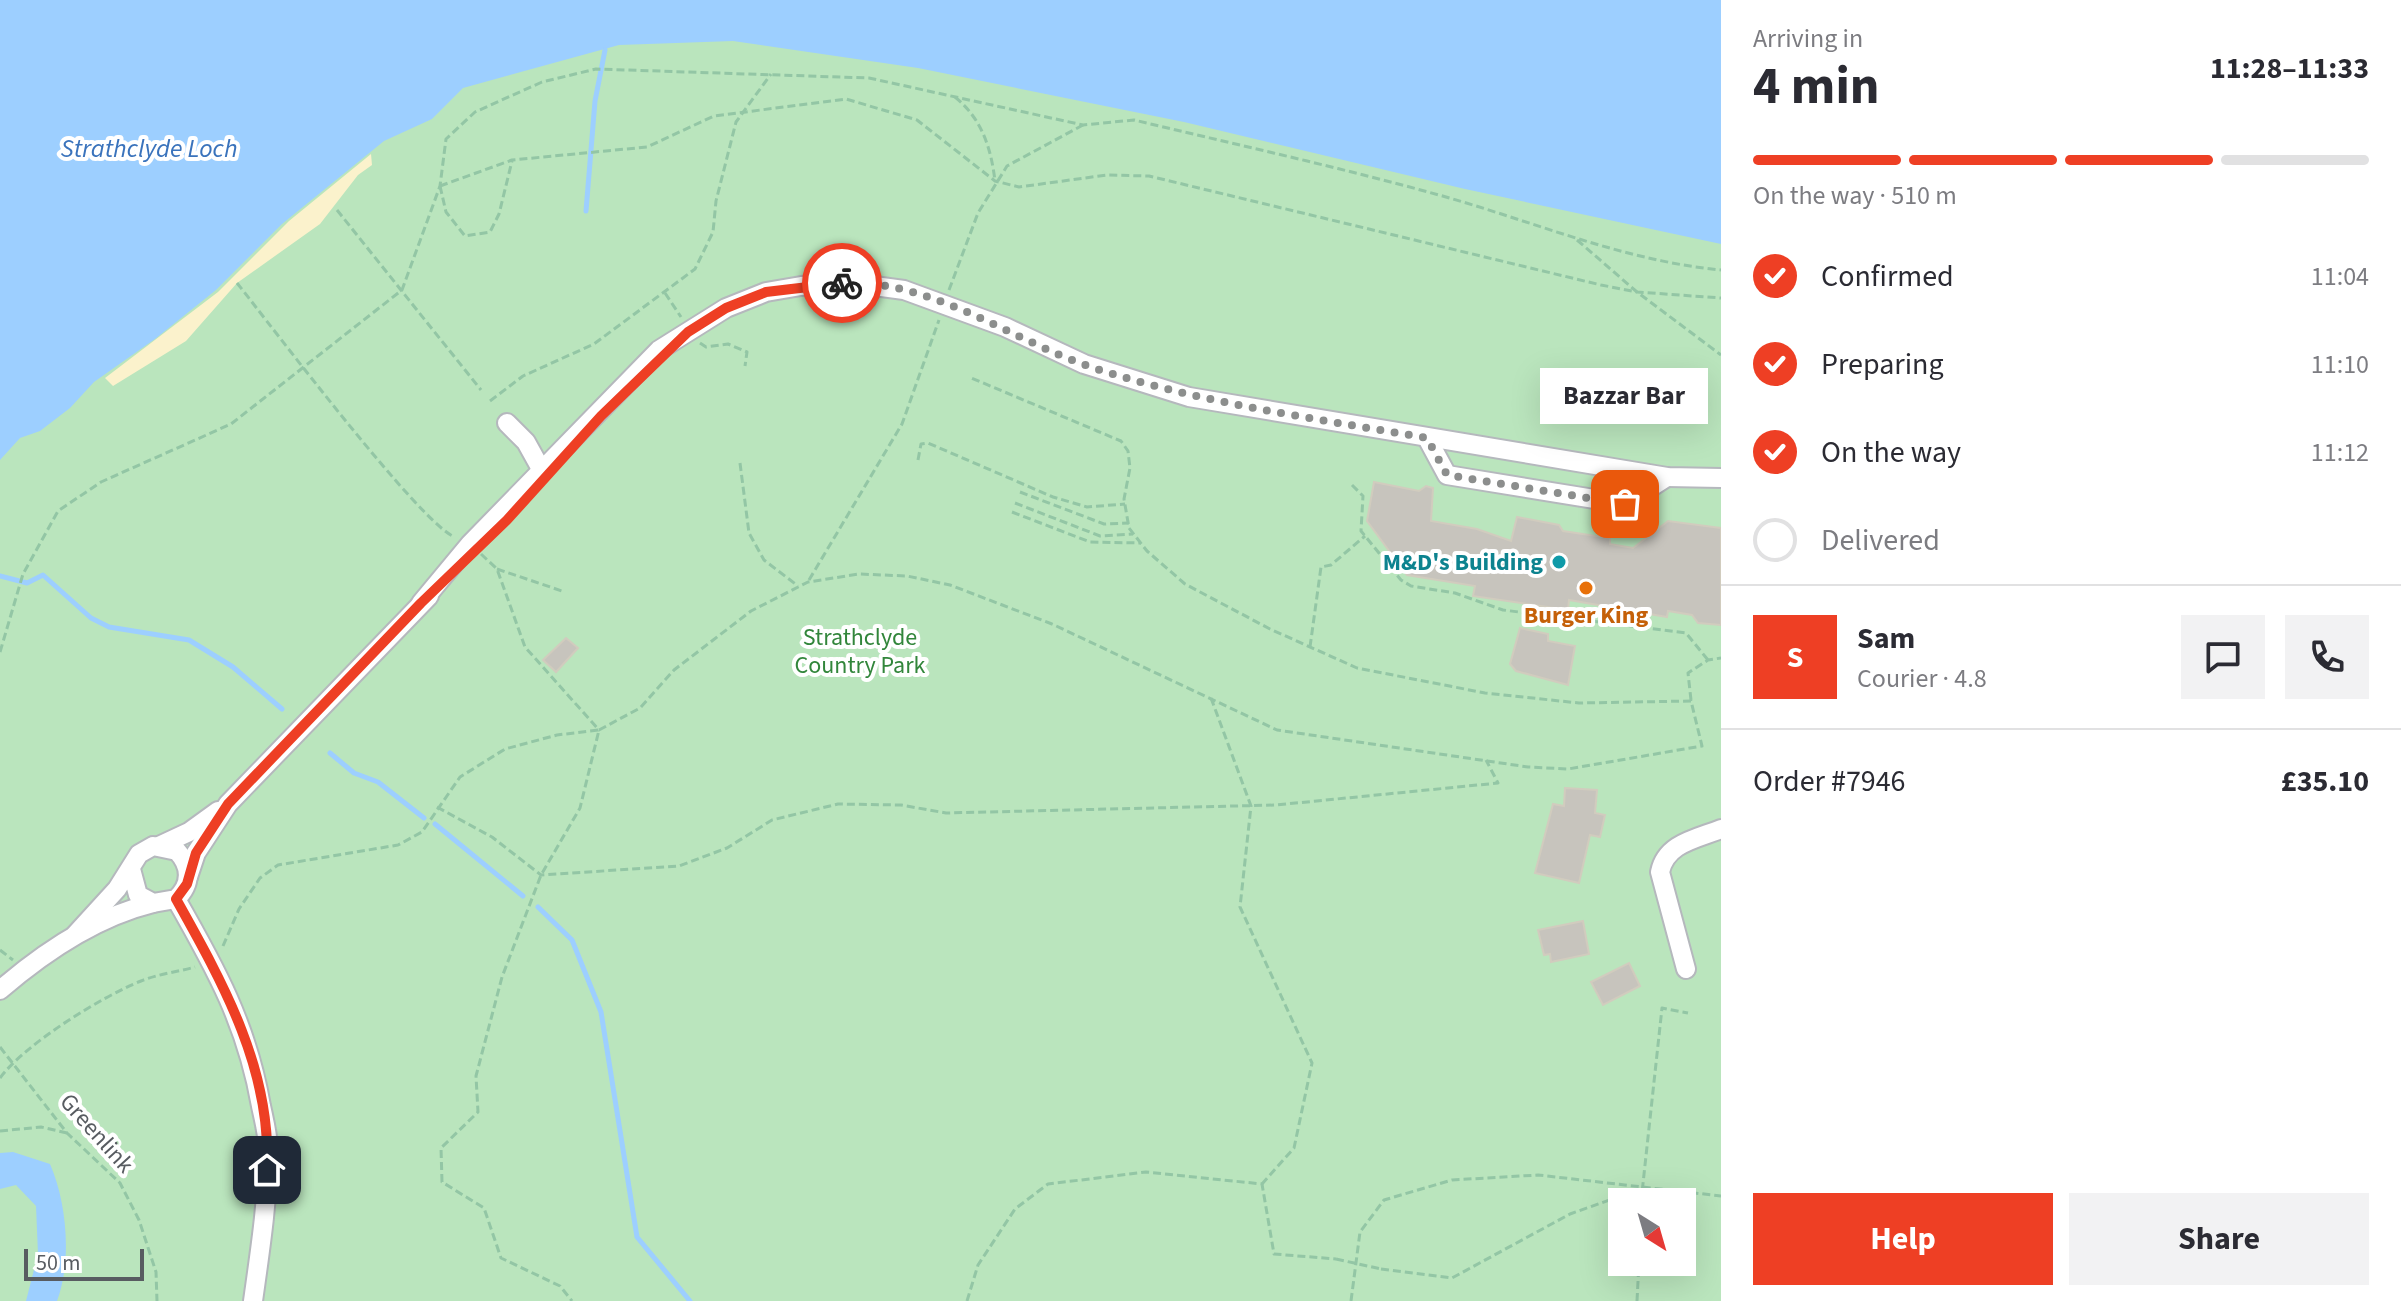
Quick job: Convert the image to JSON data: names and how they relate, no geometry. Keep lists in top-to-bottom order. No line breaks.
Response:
{"streets":{"path":["Greenlink"]},"water":["Strathclyde Loch"],"parks":["Strathclyde Country Park"],"places":["Bazzar Bar","M&D's Building","Burger King"],"scale_bar":"50 m","north":"bottom right","page":{"heading":["4 min","Arriving in","11:28–11:33"],"panel":["Sam","Courier · 4.8","Order #7946","£35.10"],"bar":"On the way · 510 m","list":[["Confirmed","11:04"],["Preparing","11:10"],["On the way","11:12"],"Delivered"],"bubble":"Bazzar Bar","round":"S","buttons":["Help","Share"],"scale":"50 m"}}
